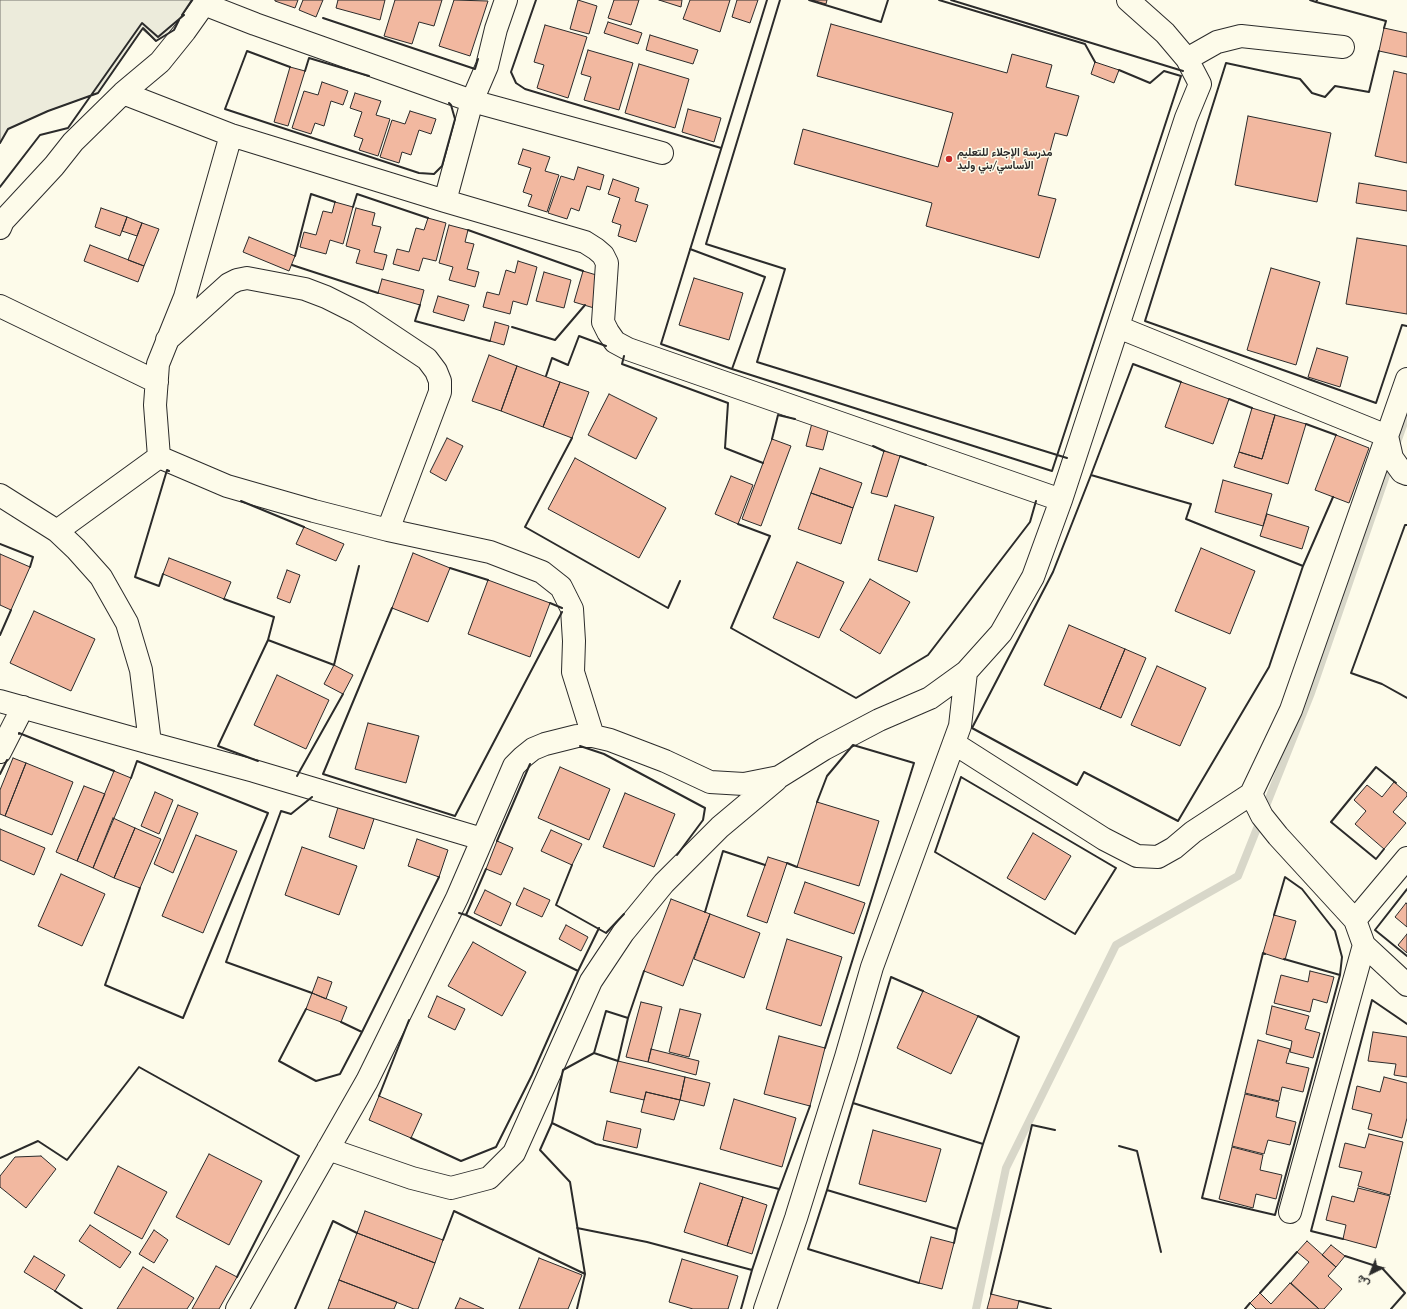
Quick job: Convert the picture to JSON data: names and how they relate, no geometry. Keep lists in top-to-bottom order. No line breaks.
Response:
{"places":["مدرسة الإجلاء للتعليم الأساسي/بني وليد"],"north":"bottom left"}
